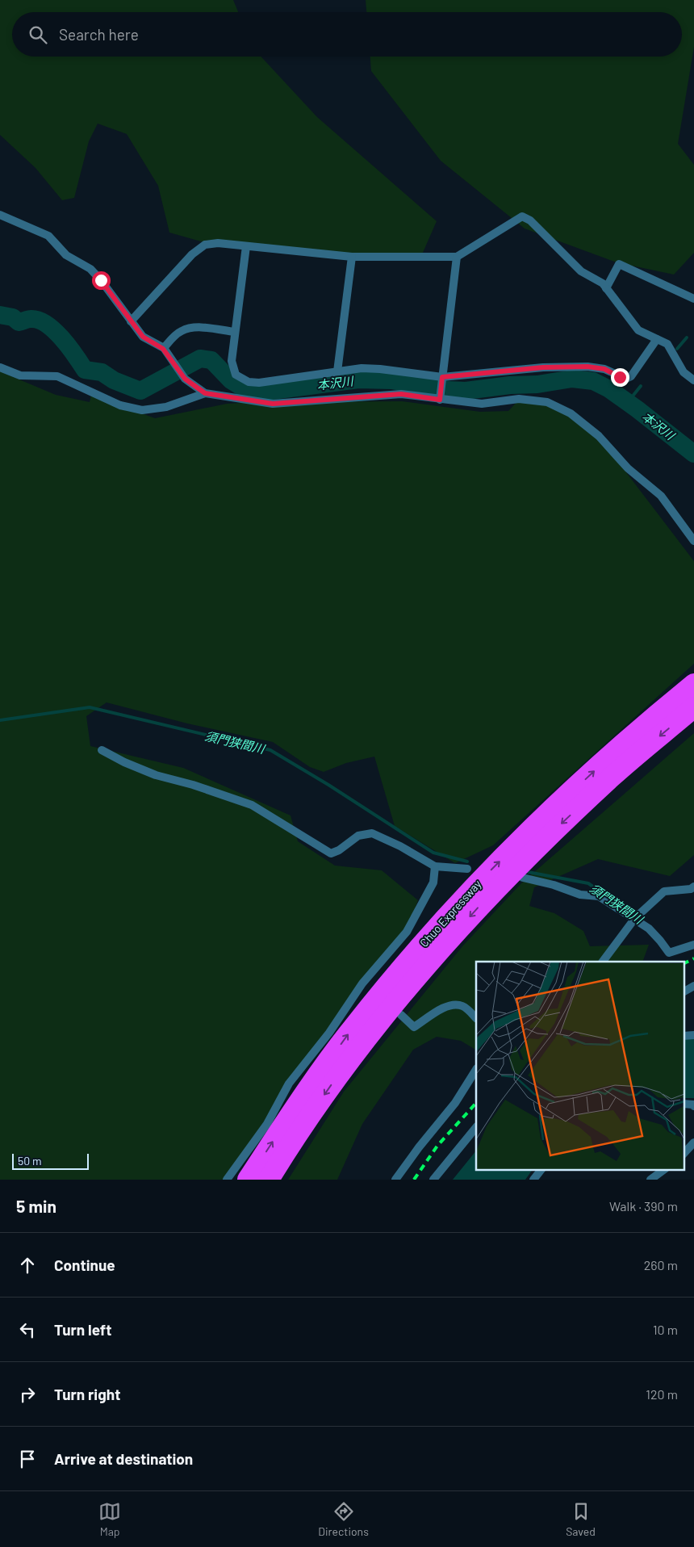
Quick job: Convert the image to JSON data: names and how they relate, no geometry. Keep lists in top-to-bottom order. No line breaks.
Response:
{"streets":{"highway":["Chuo Expressway"]},"water":["本沢川","須門狭間川"],"scale_bar":"50 m","page":{"search":"Search here","scale":"50 m","heading":["5 min","Walk · 390 m"],"list":[["Continue","260 m"],["Turn left","10 m"],["Turn right","120 m"],"Arrive at destination"],"nav":["Map","Directions","Saved"]}}
